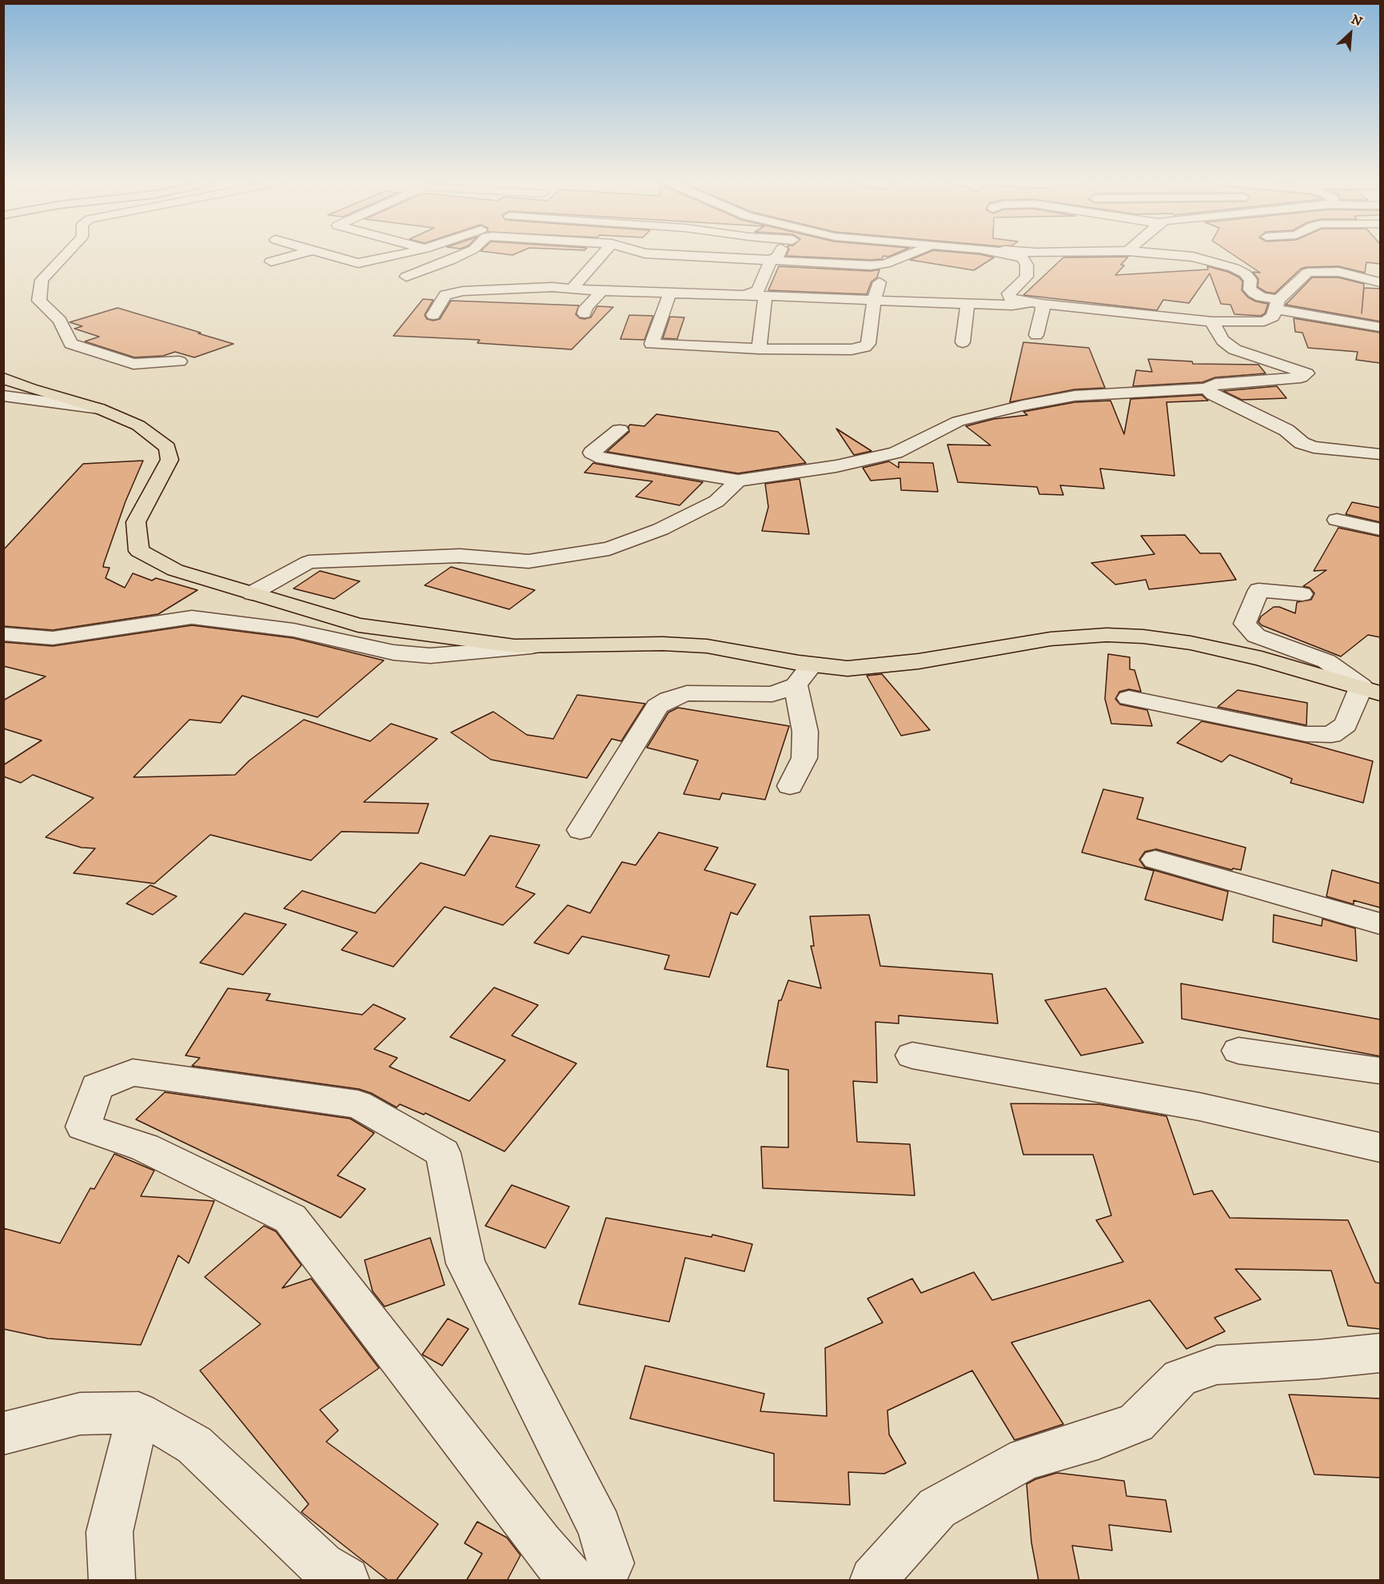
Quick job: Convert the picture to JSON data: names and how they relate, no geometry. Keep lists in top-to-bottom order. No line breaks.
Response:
{"north":"top right"}
